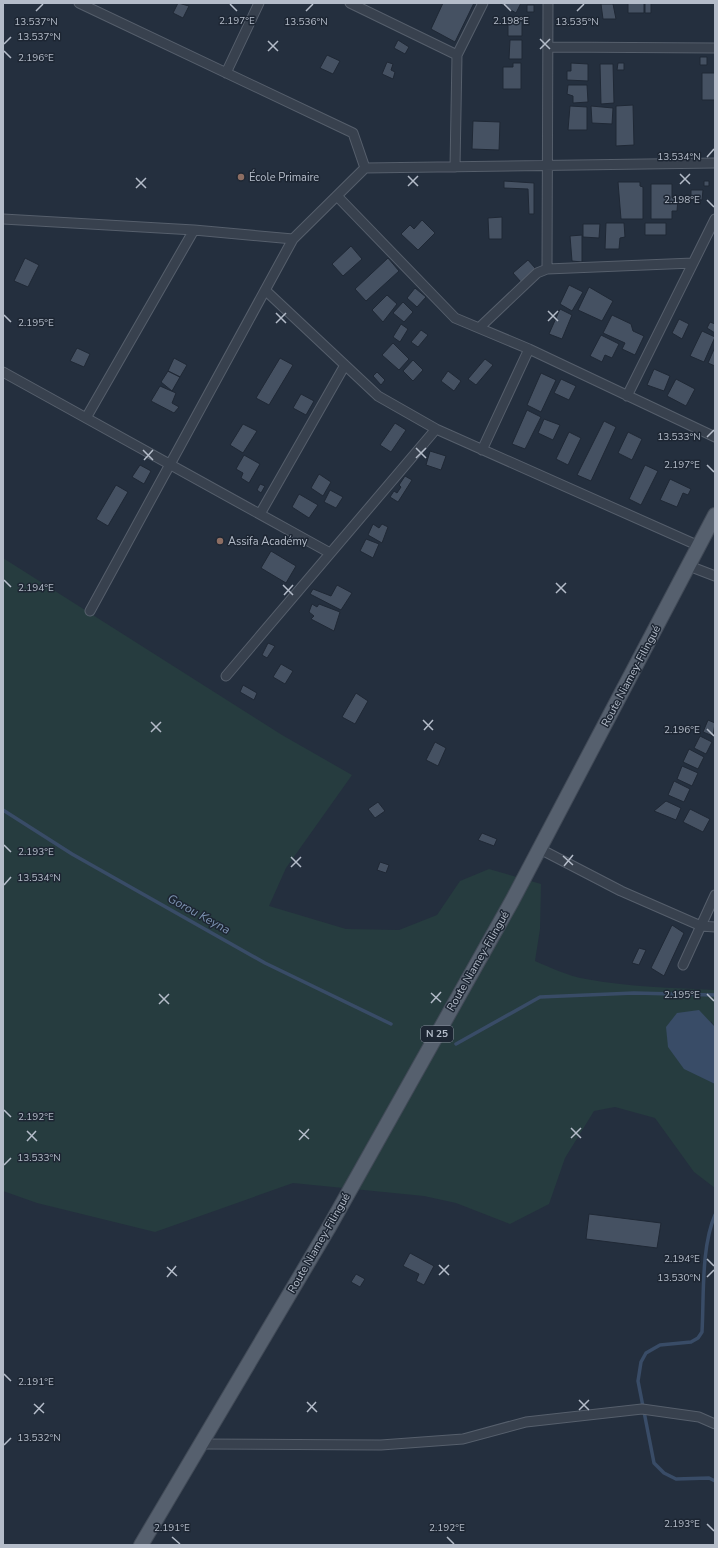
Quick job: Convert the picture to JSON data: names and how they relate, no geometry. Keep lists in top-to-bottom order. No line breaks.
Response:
{"streets":{"main road":["Route Niamey-Filingué","N 25"]},"water":["Gorou Keyna"],"places":["École Primaire","Assifa Académy"],"coordinates":["2.197°E","2.198°E","13.537°N","13.536°N","13.535°N","2.196°E","13.534°N","2.195°E","13.533°N","2.194°E","2.193°E","2.192°E","13.530°N","2.191°E","13.532°N"]}
